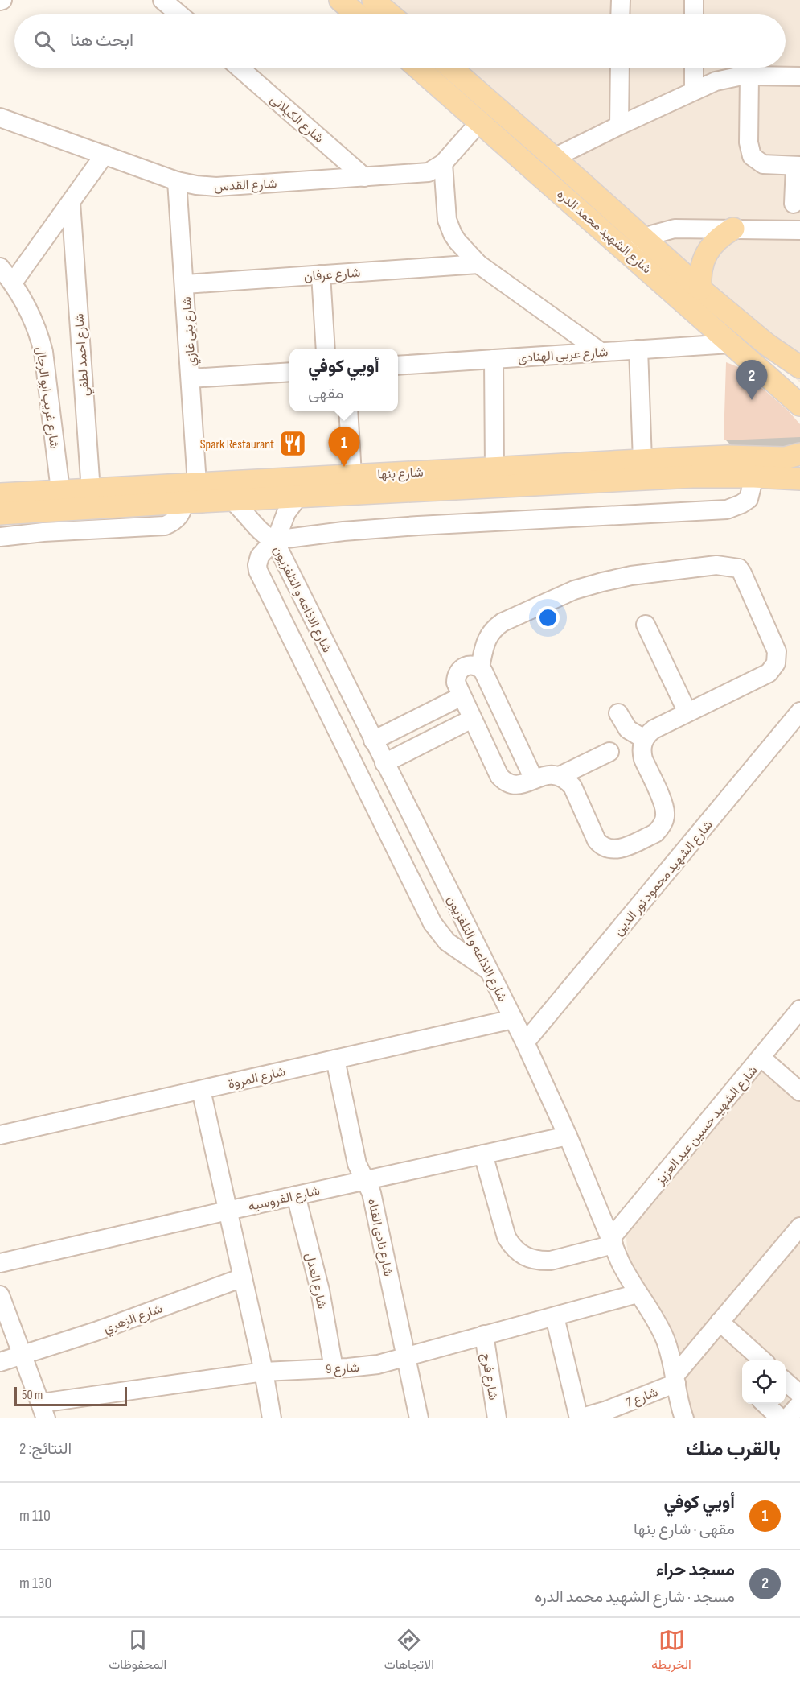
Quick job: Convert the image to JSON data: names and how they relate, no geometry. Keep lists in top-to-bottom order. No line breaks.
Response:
{"streets":{"main road":["شارع الشهيد محمد الدره","شارع بنها"],"street":["شارع الكيلانى","شارع القدس","شارع عرفان","شارع بنى غازي","شارع عربى الهنادى","شارع احمد لطفي","شارع غريب ابو الرجال","شارع الاذاعه و التلفزيون","شارع الشهيد محمود نور الدين","شارع المروة","شارع الشهيد حسين عبد العزيز","شارع الفروسيه","شارع نادى القناه","شارع العدل","شارع الزهري","شارع 9","شارع فرج","شارع 7"]},"crossings":[["شارع الكيلانى","شارع القدس"],["شارع القدس","شارع الشهيد محمد الدره"],["شارع القدس","شارع بنى غازي"],["شارع الشهيد محمد الدره","شارع عربى الهنادى"],["شارع عرفان","شارع بنى غازي"],["شارع بنى غازي","شارع بنها"],["شارع احمد لطفي","شارع بنها"],["شارع غريب ابو الرجال","شارع بنها"],["شارع بنها","شارع الاذاعه و التلفزيون"],["شارع الاذاعه و التلفزيون","شارع الشهيد محمود نور الدين"],["شارع الاذاعه و التلفزيون","شارع المروة"],["شارع الاذاعه و التلفزيون","شارع الشهيد حسين عبد العزيز"],["شارع الاذاعه و التلفزيون","شارع الفروسيه"],["شارع الاذاعه و التلفزيون","شارع 9"],["شارع الاذاعه و التلفزيون","شارع 7"],["شارع المروة","شارع نادى القناه"],["شارع الفروسيه","شارع نادى القناه"],["شارع الفروسيه","شارع العدل"],["شارع نادى القناه","شارع 9"],["شارع العدل","شارع 9"],["شارع 9","شارع فرج"]],"places":{"restaurant":["Spark Restaurant"]},"scale_bar":"50 m","page":{"search":"ابحث هنا","popup":["أويي كوفي","مقهى"],"pins":["2","1"],"scale":"50 m","heading":["بالقرب منك","النتائج: 2"],"list":[{"mark":"1","name":"أويي كوفي","note":"مقهى · شارع بنها","value":"110 m"},{"mark":"2","name":"مسجد حراء","note":"مسجد · شارع الشهيد محمد الدره","value":"130 m"}],"nav":["الخريطة","الاتجاهات","المحفوظات"]}}
